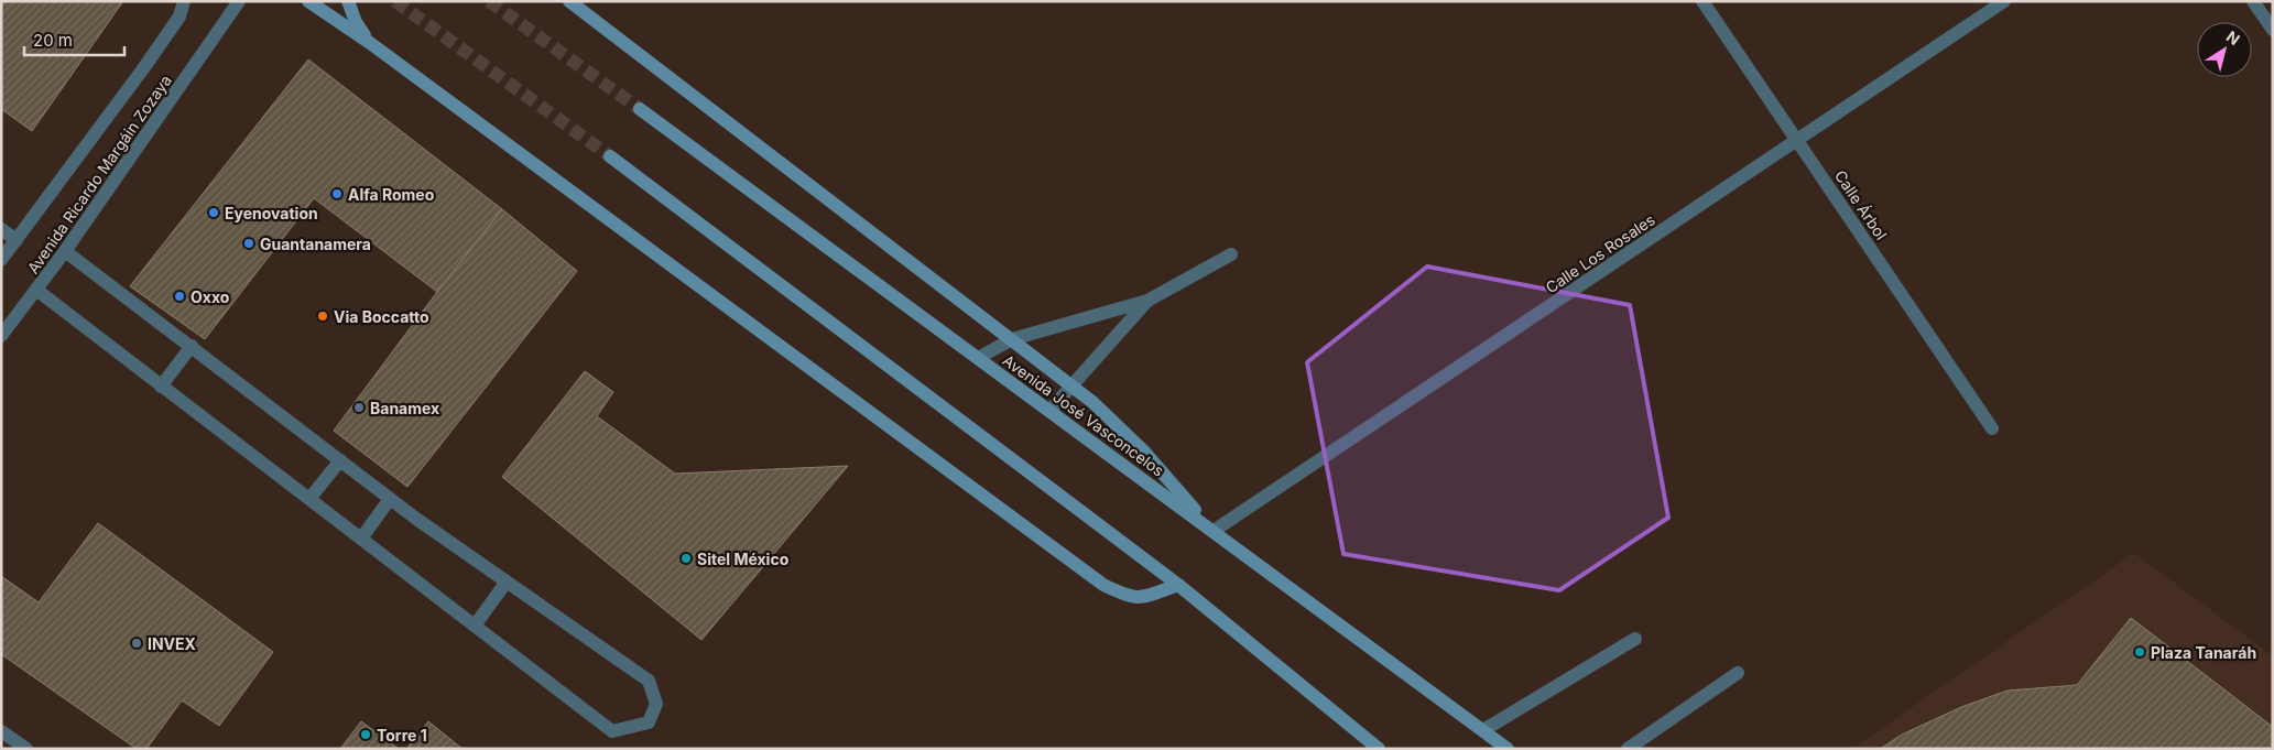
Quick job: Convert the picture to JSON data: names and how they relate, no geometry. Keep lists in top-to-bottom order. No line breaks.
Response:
{"streets":{"main road":["Avenida José Vasconcelos"],"street":["Avenida Ricardo Margáin Zozaya","Calle Árbol","Calle Los Rosales"]},"crossings":[["Calle Árbol","Calle Los Rosales"],["Calle Los Rosales","Avenida José Vasconcelos"]],"places":["Alfa Romeo","Eyenovation","Guantanamera","Oxxo","Via Boccatto","Banamex","Sitel México","INVEX","Plaza Tanaráh","Torre 1"],"scale_bar":"20 m","north":"top right"}
